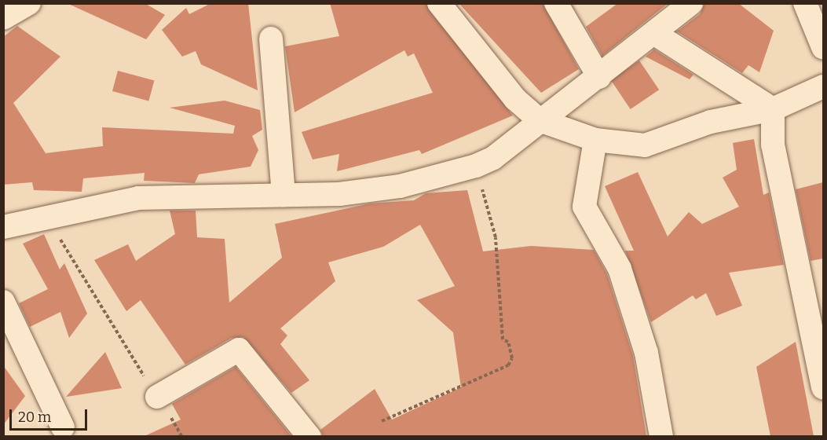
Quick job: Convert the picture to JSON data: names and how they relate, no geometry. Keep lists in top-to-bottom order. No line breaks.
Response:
{"scale_bar":"20 m"}
